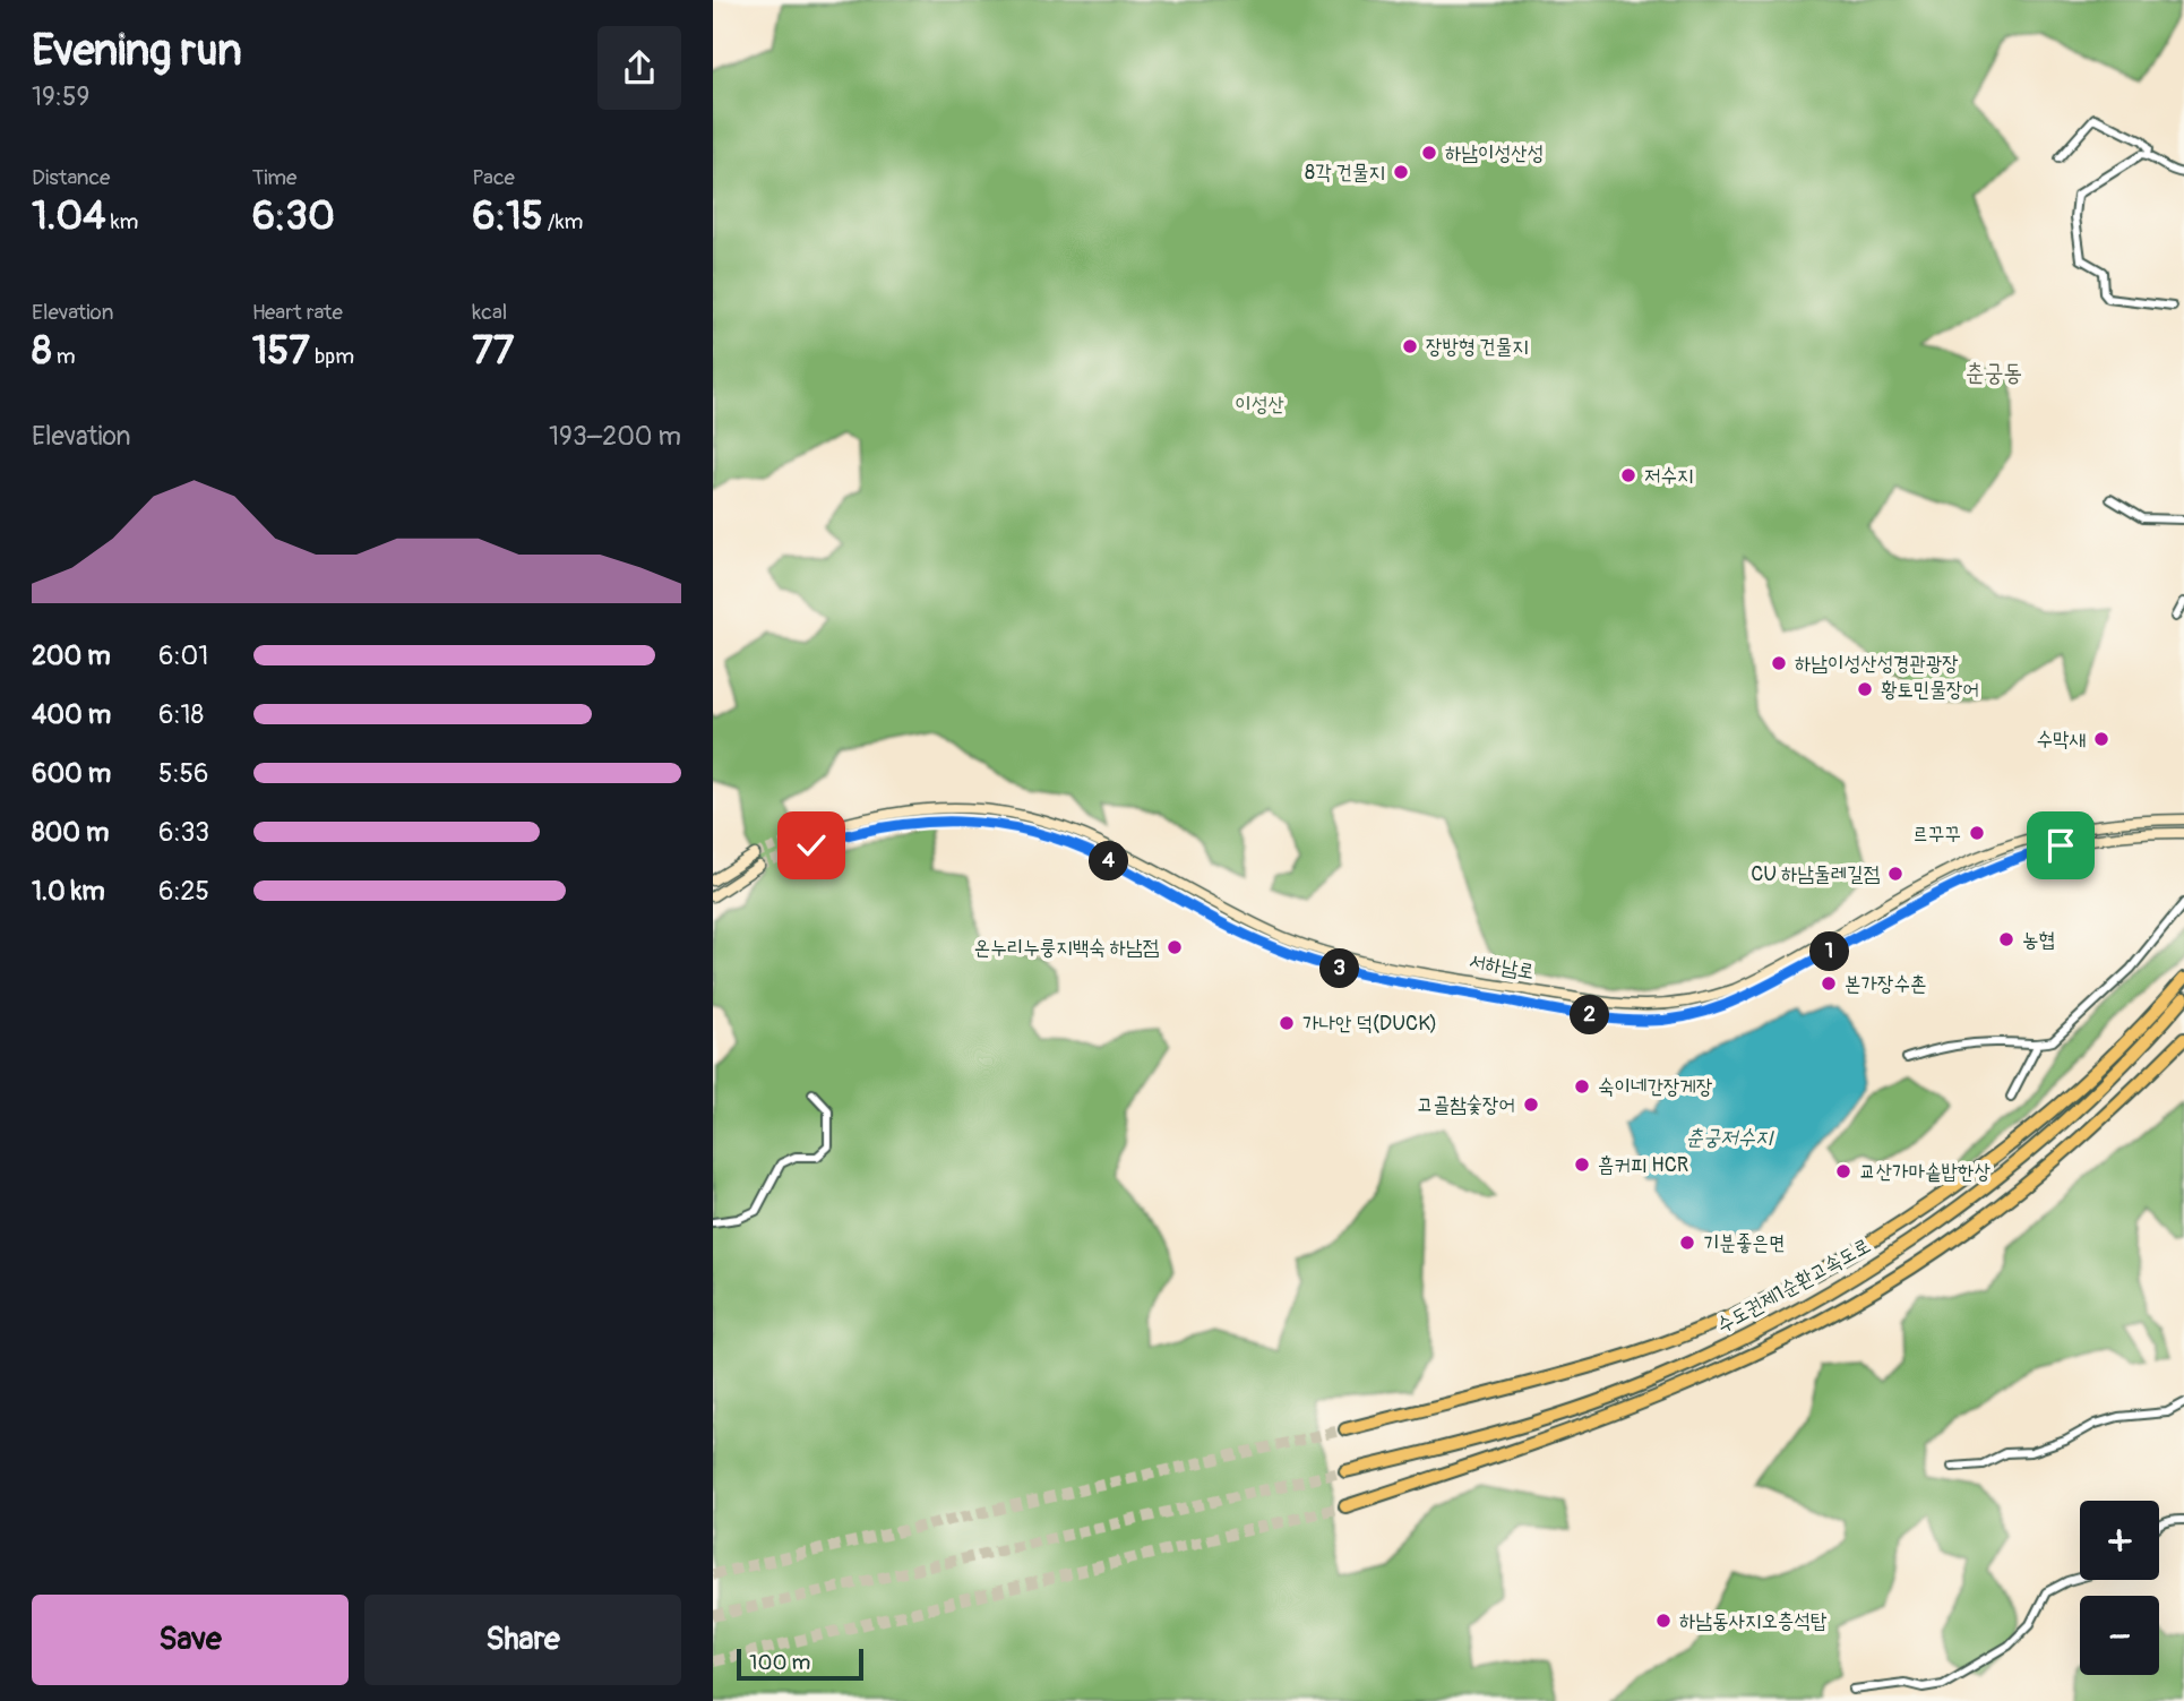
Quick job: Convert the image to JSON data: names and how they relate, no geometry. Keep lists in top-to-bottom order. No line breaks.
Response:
{"streets":{"highway":["수도권제1순환고속도로"],"street":["서하남로"]},"districts":["춘궁동"],"water":["춘궁저수지"],"parks":["이성산"],"places":["하남이성산성","8각 건물지","장방형 건물지","저수지","하남이성산성경관광장","황토민물장어","수막새","르꾸꾸","CU 하남둘레길점","농협","온누리누룽지백숙 하남점","본가장수촌","가나안 덕(DUCK)","숙이네간장게장","고골참숯장어","흠커피 HCR","교산가마솥밥한상","기분좋은면","하남동사지오층석탑"],"scale_bar":"100 m","page":{"heading":["Evening run","19:59"],"stats":[["Distance","1.04 km"],["Time","6:30"],["Pace","6:15 /km"],["Elevation","8 m"],["Heart rate","157 bpm"],["kcal","77"]],"chart":["Elevation","193–200 m"],"list":[{"name":"200 m","note":"6:01"},{"name":"400 m","note":"6:18"},{"name":"600 m","note":"5:56"},{"name":"800 m","note":"6:33"},{"name":"1.0 km","note":"6:25"}],"pins":["4","1","3","2"],"map_buttons":["+","−"],"buttons":["Save","Share"],"scale":"100 m"}}
